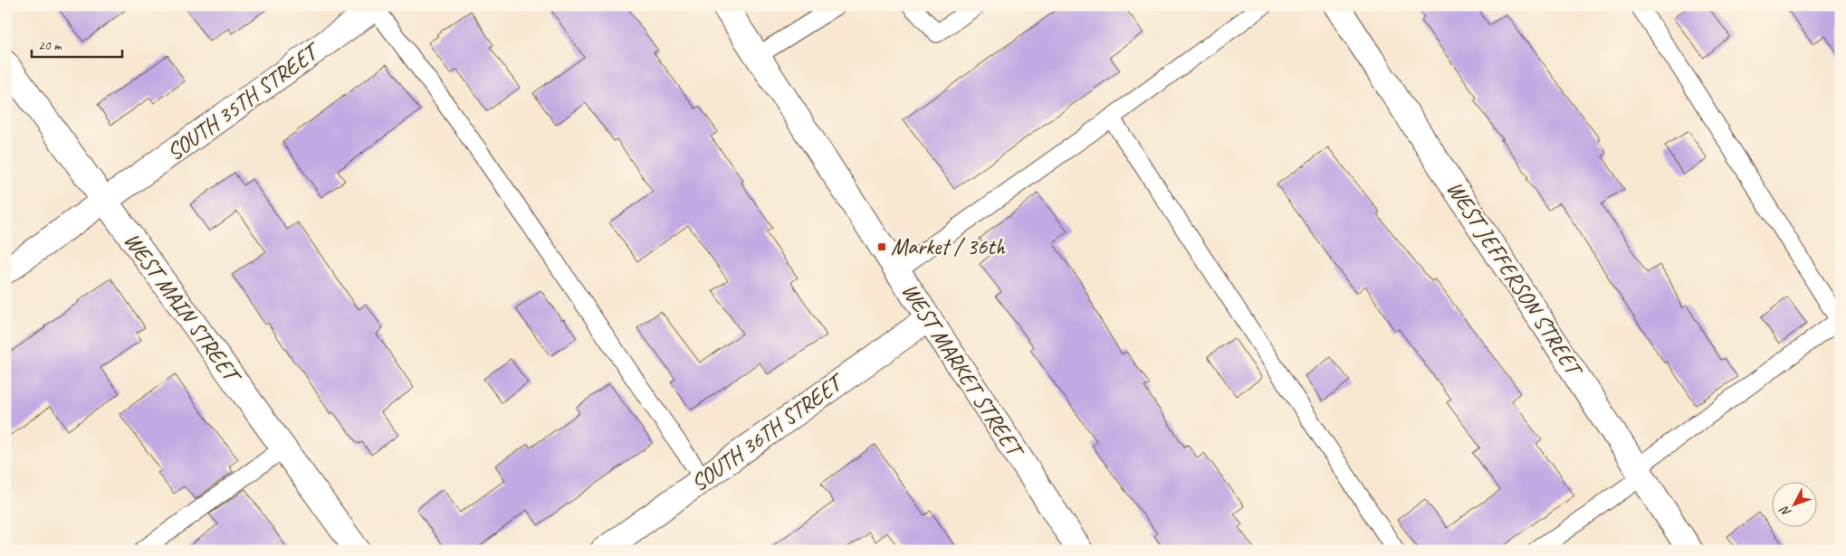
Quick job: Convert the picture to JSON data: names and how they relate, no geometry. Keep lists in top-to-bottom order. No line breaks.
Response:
{"streets":{"street":["SOUTH 35TH STREET","WEST JEFFERSON STREET","WEST MAIN STREET","WEST MARKET STREET","SOUTH 36TH STREET"]},"crossings":[["SOUTH 35TH STREET","WEST MAIN STREET"],["WEST MARKET STREET","SOUTH 36TH STREET"]],"places":{"transit":["Market / 36th"]},"scale_bar":"20 m","north":"bottom left"}
